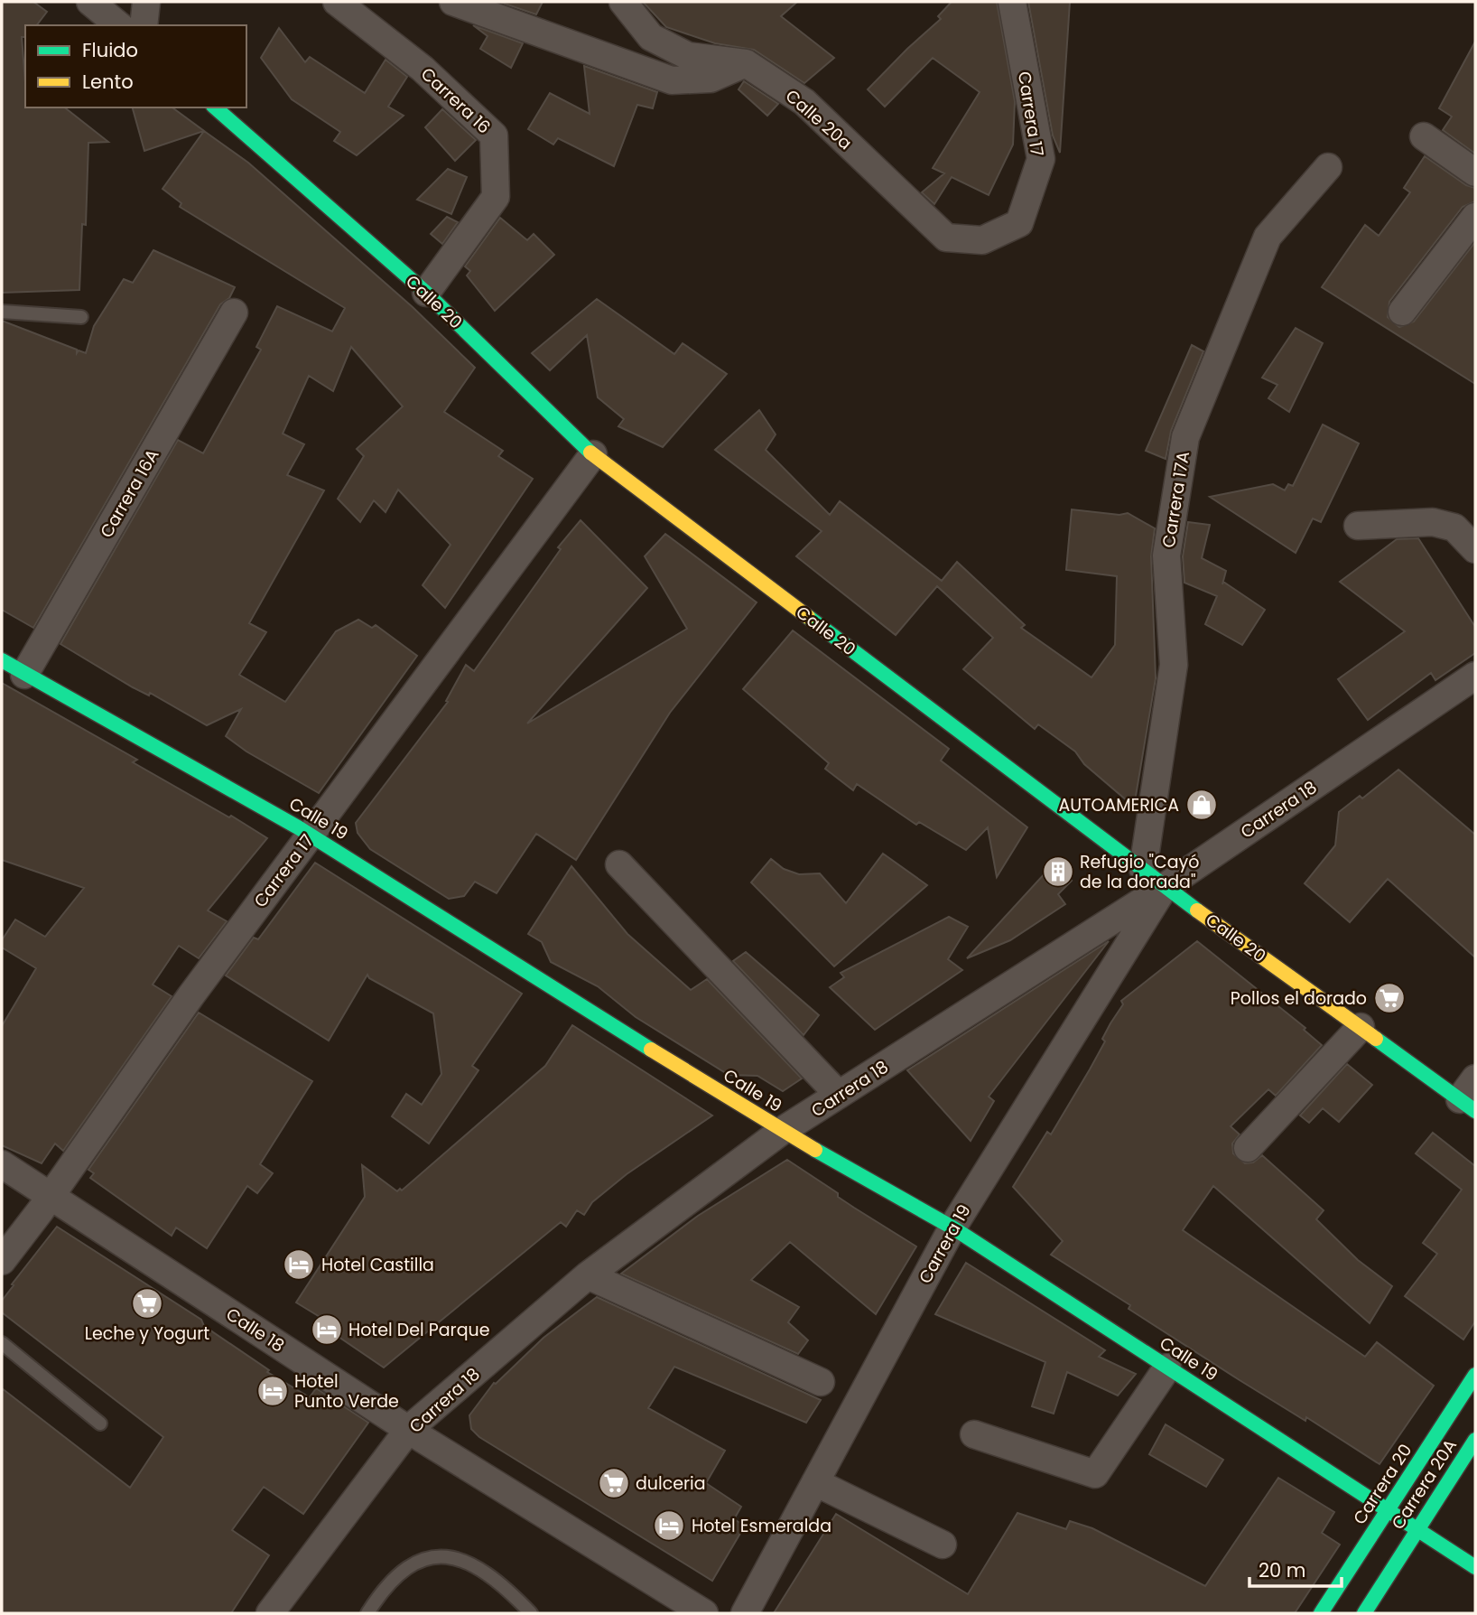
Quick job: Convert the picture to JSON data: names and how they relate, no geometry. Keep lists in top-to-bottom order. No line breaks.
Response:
{"streets":{"street":["Carrera 16","Carrera 17","Calle 20a","Calle 20","Carrera 16A","Carrera 17A","Carrera 18","Calle 19","Carrera 19","Calle 18","Carrera 20","Carrera 20A"]},"crossings":[["Carrera 16","Calle 20"],["Carrera 17","Calle 20a"],["Carrera 17","Calle 20"],["Carrera 17","Calle 19"],["Carrera 17","Calle 18"],["Calle 20","Carrera 17A"],["Calle 20","Carrera 18"],["Calle 20","Carrera 19"],["Carrera 16A","Calle 19"],["Carrera 18","Calle 19"],["Carrera 18","Carrera 19"],["Carrera 18","Calle 18"],["Calle 19","Carrera 19"],["Calle 19","Carrera 20"],["Calle 19","Carrera 20A"]],"places":{"shop":["AUTOAMERICA"],"building":["Refugio \"Cayó de la dorada\""],"supermarket":["Pollos el dorado","Leche y Yogurt","dulceria"],"hotel":["Hotel Castilla","Hotel Del Parque","Hotel Punto Verde","Hotel Esmeralda"]},"legend":["Fluido","Lento"],"scale_bar":"20 m"}
